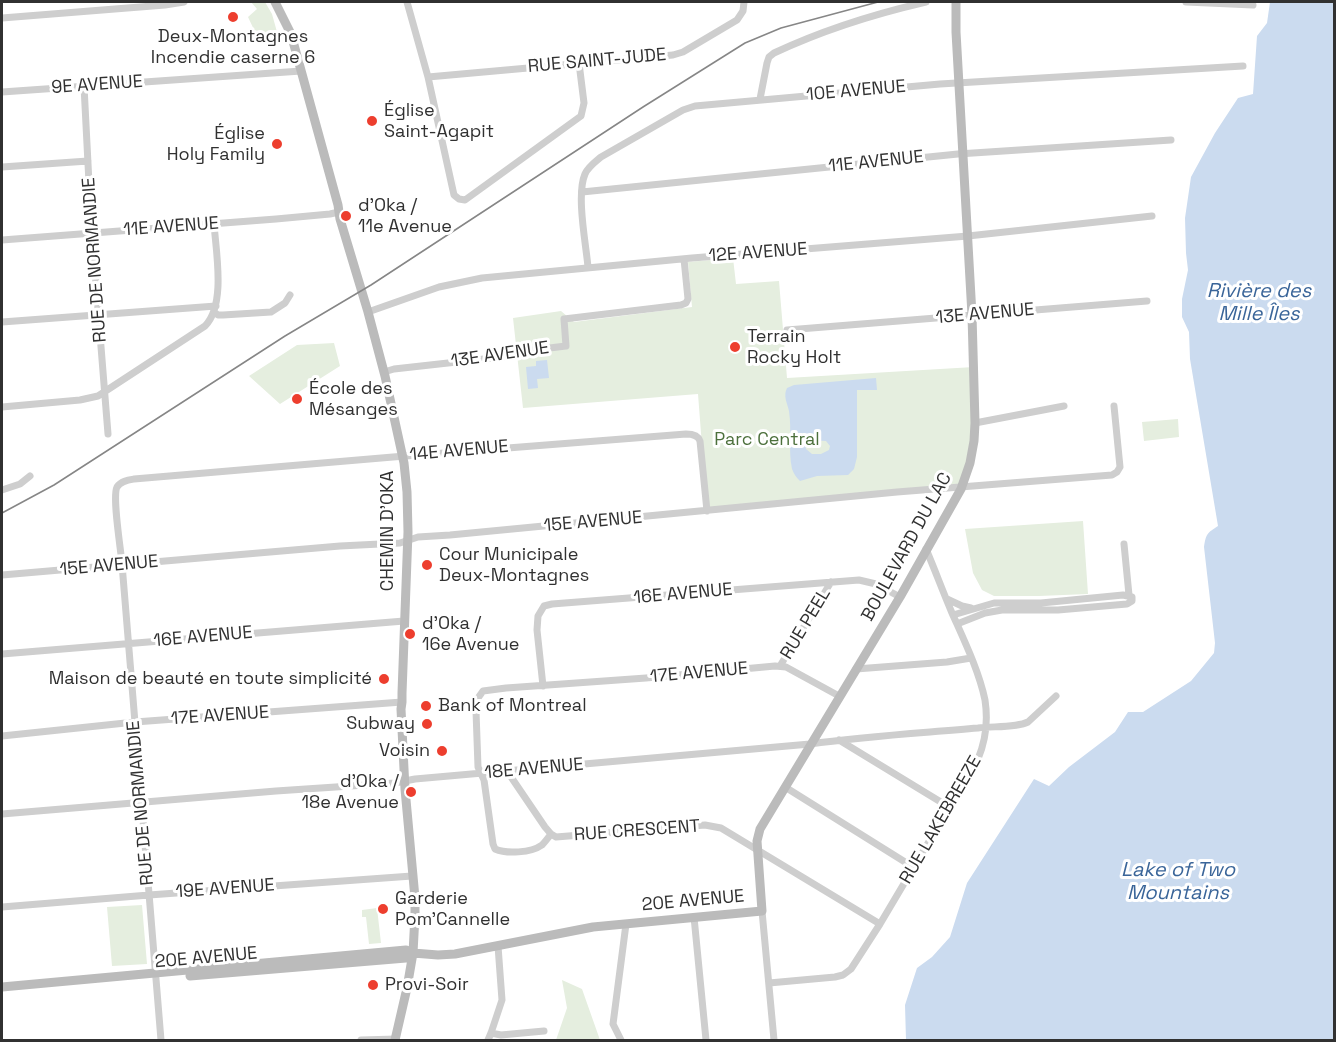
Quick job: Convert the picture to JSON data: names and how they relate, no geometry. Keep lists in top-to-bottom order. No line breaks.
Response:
{"streets":{"street":["RUE SAINT-JUDE","9E AVENUE","10E AVENUE","11E AVENUE","12E AVENUE","RUE DE NORMANDIE","13E AVENUE","14E AVENUE","15E AVENUE","CHEMIN D'OKA","BOULEVARD DU LAC","16E AVENUE","RUE PEEL","17E AVENUE","18E AVENUE","RUE LAKEBREEZE","RUE CRESCENT","19E AVENUE","20E AVENUE"]},"crossings":[["9E AVENUE","RUE DE NORMANDIE"],["9E AVENUE","CHEMIN D'OKA"],["10E AVENUE","11E AVENUE"],["10E AVENUE","12E AVENUE"],["10E AVENUE","BOULEVARD DU LAC"],["11E AVENUE","RUE DE NORMANDIE"],["11E AVENUE","CHEMIN D'OKA"],["11E AVENUE","BOULEVARD DU LAC"],["12E AVENUE","13E AVENUE"],["12E AVENUE","CHEMIN D'OKA"],["12E AVENUE","BOULEVARD DU LAC"],["RUE DE NORMANDIE","14E AVENUE"],["RUE DE NORMANDIE","15E AVENUE"],["RUE DE NORMANDIE","16E AVENUE"],["RUE DE NORMANDIE","17E AVENUE"],["RUE DE NORMANDIE","18E AVENUE"],["RUE DE NORMANDIE","19E AVENUE"],["RUE DE NORMANDIE","20E AVENUE"],["13E AVENUE","CHEMIN D'OKA"],["13E AVENUE","BOULEVARD DU LAC"],["14E AVENUE","15E AVENUE"],["14E AVENUE","CHEMIN D'OKA"],["15E AVENUE","CHEMIN D'OKA"],["15E AVENUE","BOULEVARD DU LAC"],["CHEMIN D'OKA","16E AVENUE"],["CHEMIN D'OKA","17E AVENUE"],["CHEMIN D'OKA","18E AVENUE"],["CHEMIN D'OKA","19E AVENUE"],["CHEMIN D'OKA","20E AVENUE"],["BOULEVARD DU LAC","16E AVENUE"],["BOULEVARD DU LAC","18E AVENUE"],["BOULEVARD DU LAC","RUE LAKEBREEZE"],["BOULEVARD DU LAC","RUE CRESCENT"],["BOULEVARD DU LAC","20E AVENUE"],["16E AVENUE","RUE PEEL"],["16E AVENUE","17E AVENUE"],["RUE PEEL","17E AVENUE"],["17E AVENUE","18E AVENUE"],["18E AVENUE","RUE LAKEBREEZE"],["18E AVENUE","RUE CRESCENT"],["RUE LAKEBREEZE","RUE CRESCENT"]],"water":["Rivière des Mille Îles","Lake of Two Mountains"],"parks":["Parc Central"],"places":["Deux-Montagnes Incendie caserne 6","Église Saint-Agapit","Église Holy Family","d'Oka / 11e Avenue","Terrain Rocky Holt","École des Mésanges","Cour Municipale Deux-Montagnes","d'Oka / 16e Avenue","Maison de beauté en toute simplicité","Bank of Montreal","Subway","Voisin","d'Oka / 18e Avenue","Garderie Pom'Cannelle","Provi-Soir"]}
